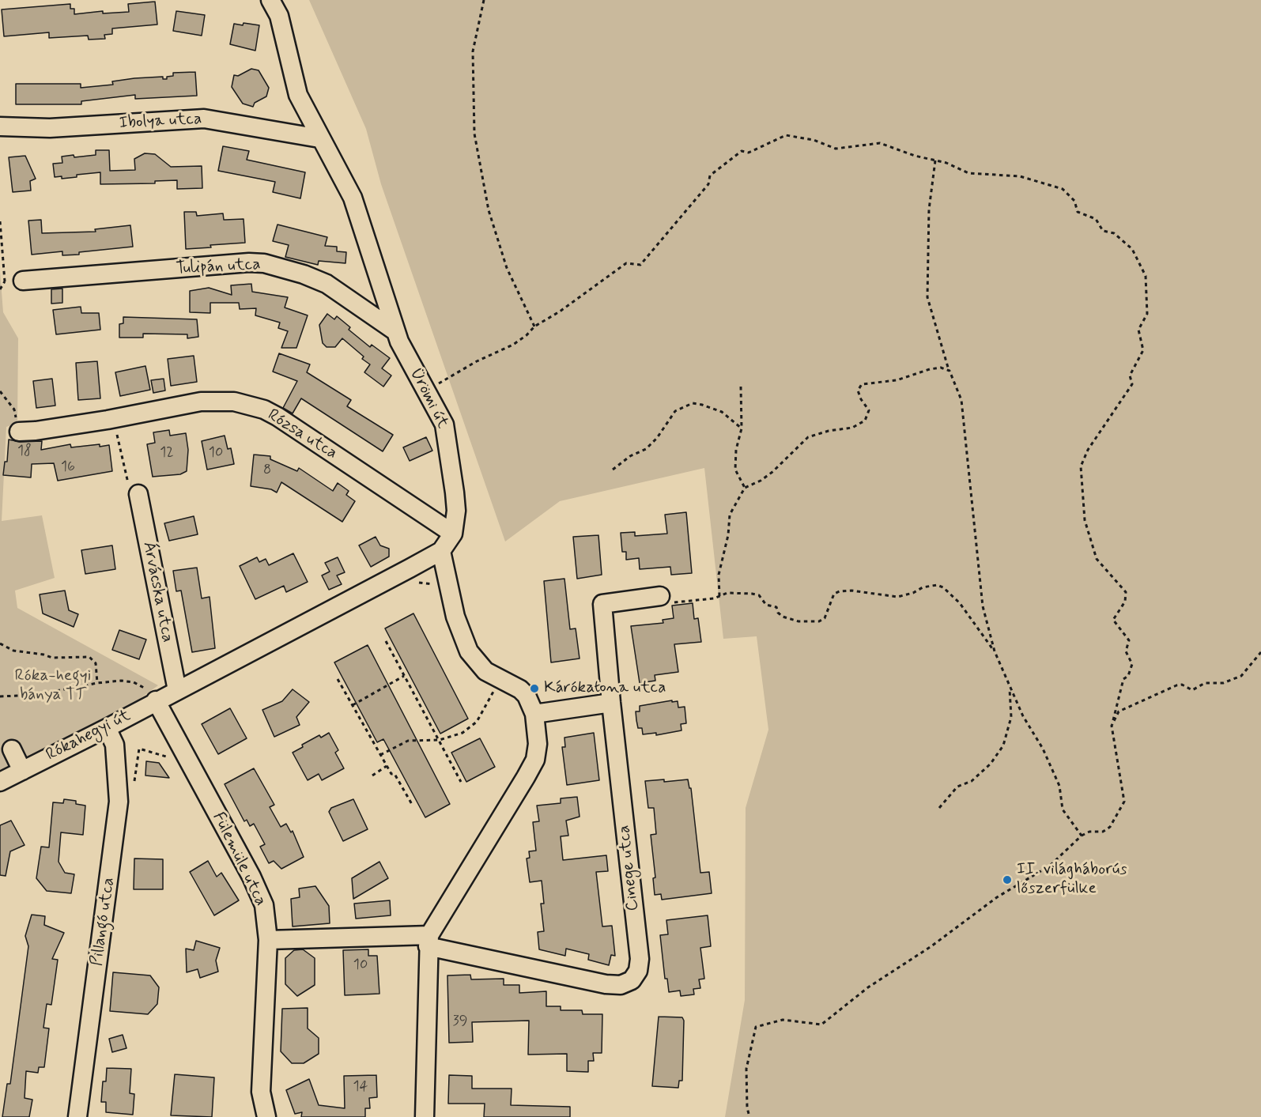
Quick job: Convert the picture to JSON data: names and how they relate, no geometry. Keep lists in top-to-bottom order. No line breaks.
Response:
{"streets":{"street":["Ibolya utca","Tulipán utca","Ürömi út","Rózsa utca","Árvácska utca","Rókahegyi út","Fülemüle utca","Cinege utca","Pillangó utca"]},"crossings":[["Ibolya utca","Ürömi út"],["Tulipán utca","Ürömi út"],["Ürömi út","Rózsa utca"],["Ürömi út","Árvácska utca"],["Ürömi út","Rókahegyi út"],["Árvácska utca","Rókahegyi út"],["Rókahegyi út","Fülemüle utca"],["Rókahegyi út","Pillangó utca"]],"parks":["Róka-hegyi bánya TT"],"places":["Kárókatona utca","II. világháborús lőszerfülke"],"house_numbers":["18","12","10","16","8","10","39","14"]}
